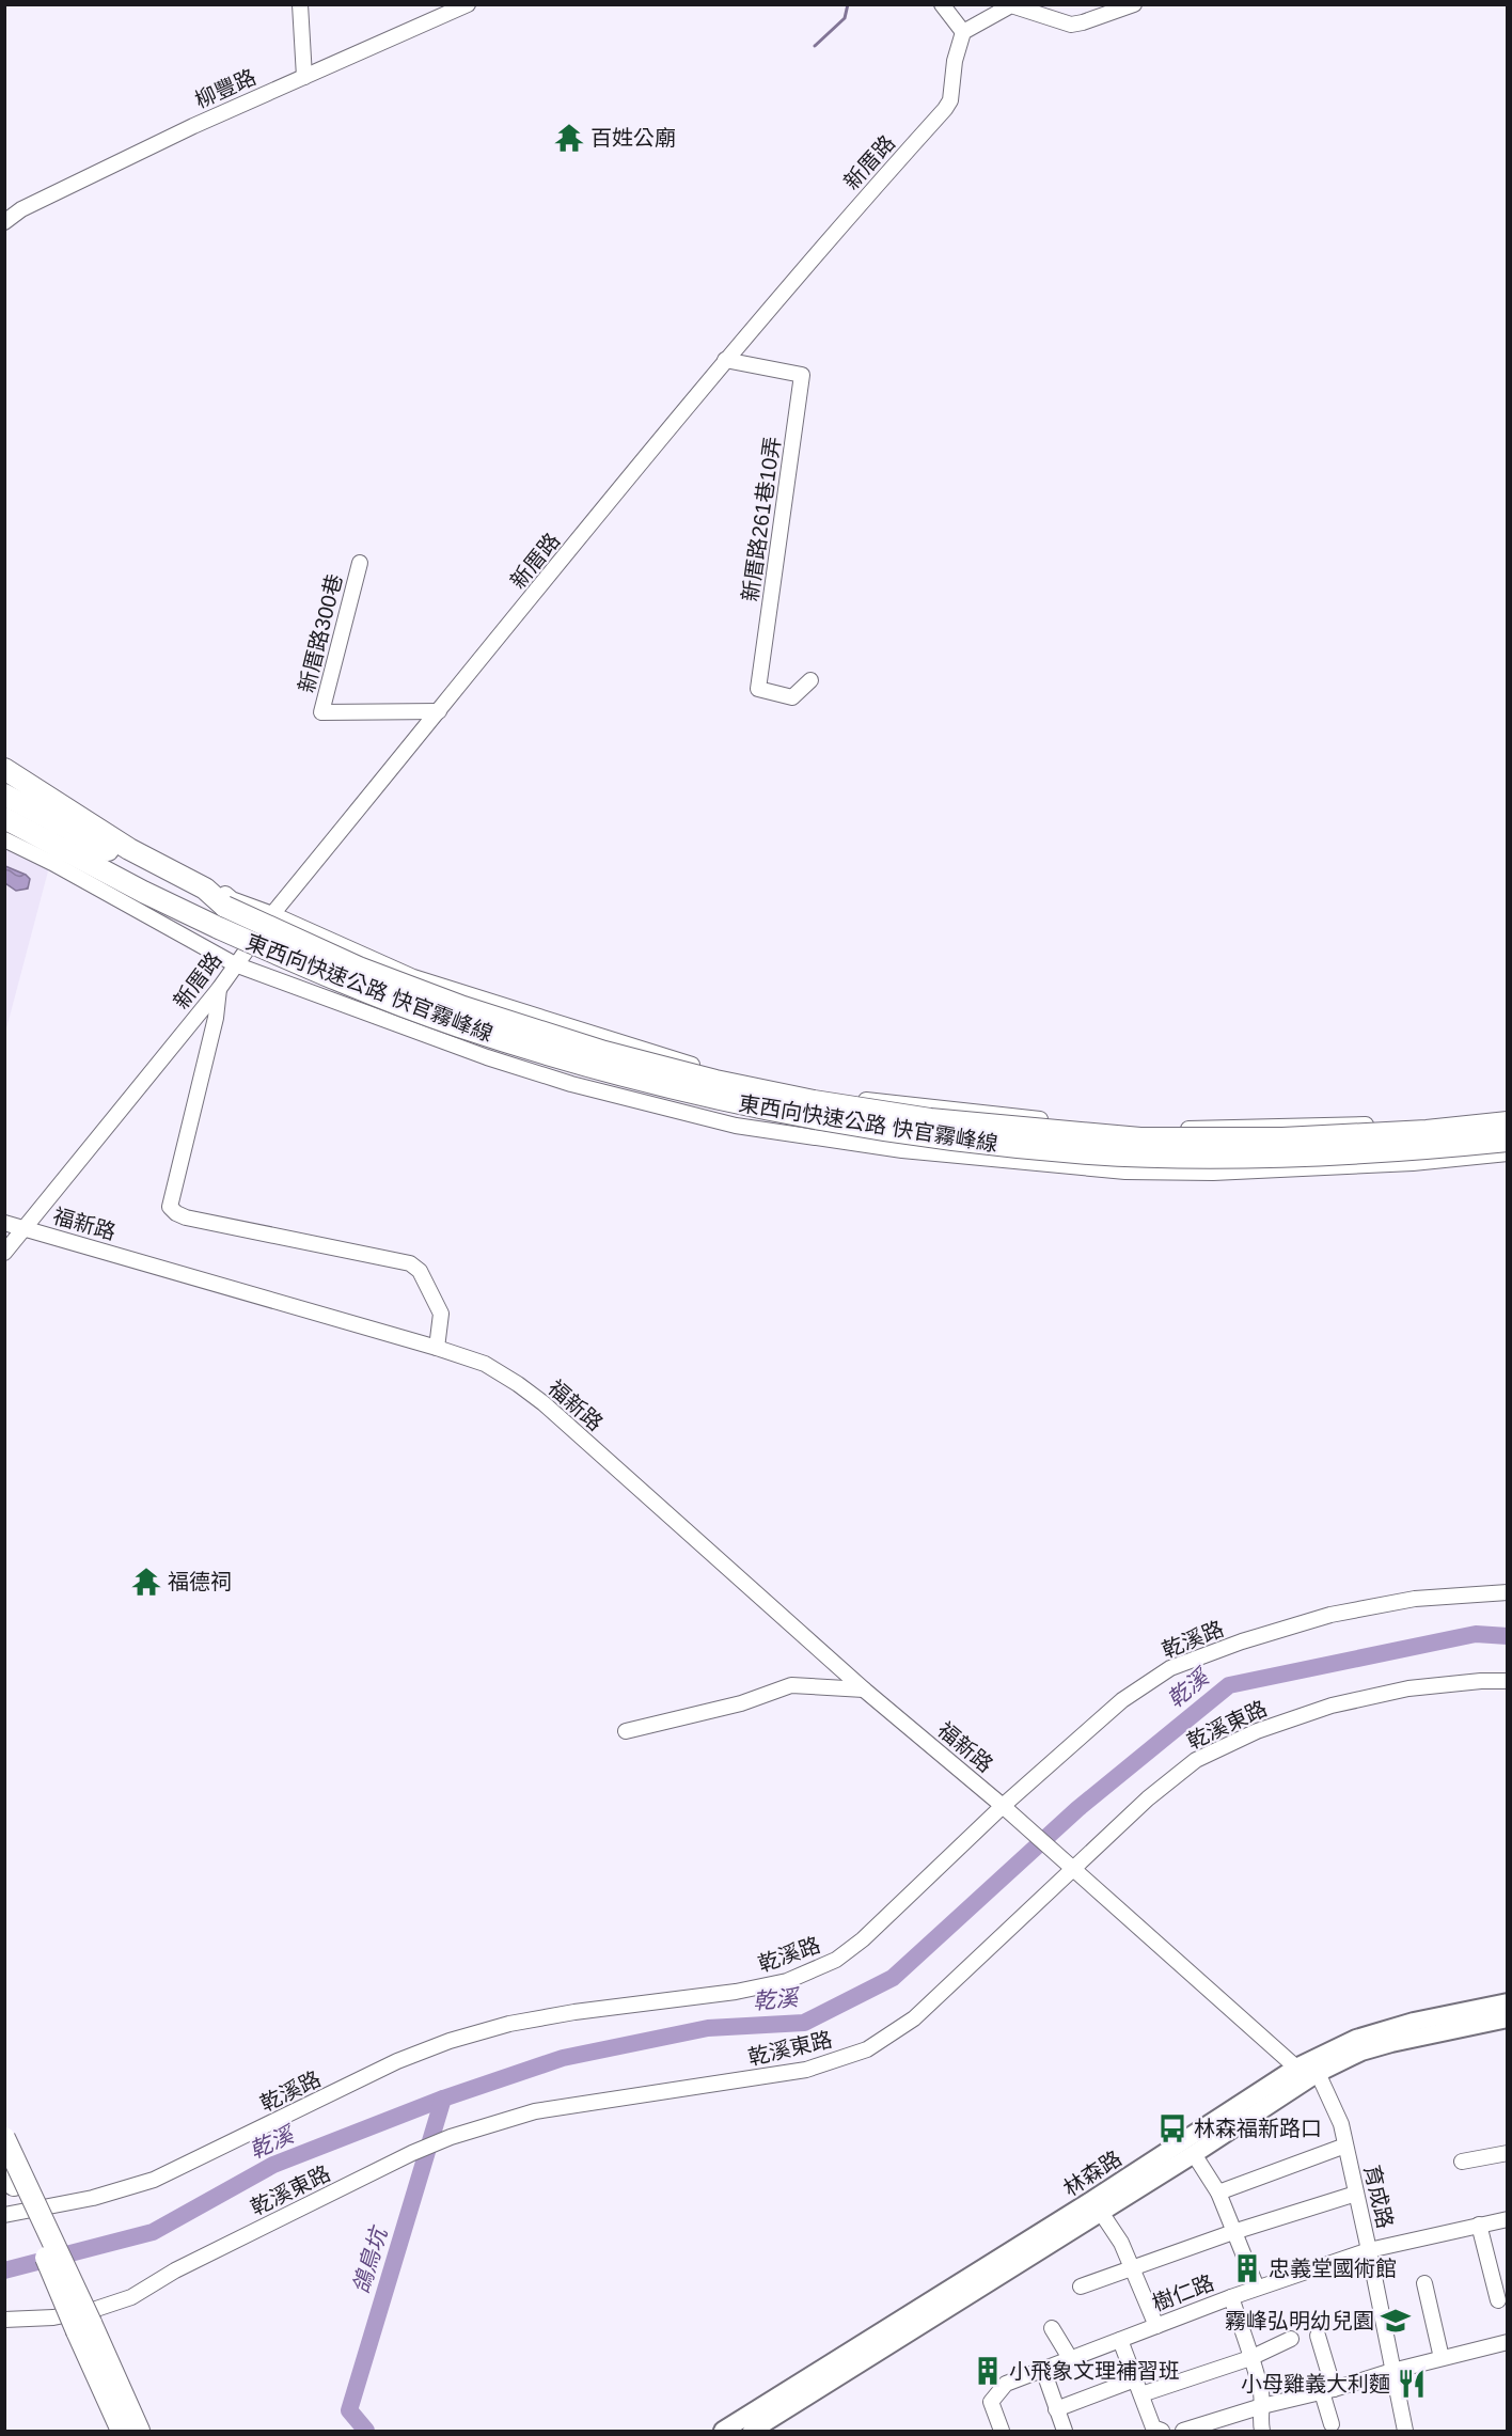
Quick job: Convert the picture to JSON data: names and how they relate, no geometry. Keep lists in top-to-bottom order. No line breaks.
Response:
{"streets":{"highway":["東西向快速公路 快官霧峰線"],"main road":["林森路"],"street":["柳豐路","新厝路","新厝路261巷10弄","新厝路300巷","福新路","乾溪路","乾溪東路","育成路","樹仁路"]},"crossings":[["新厝路","新厝路261巷10弄"],["新厝路","新厝路300巷"],["新厝路","福新路"],["福新路","乾溪路"],["福新路","乾溪東路"],["林森路","育成路"],["育成路","樹仁路"]],"water":["乾溪","鴿鳥坑"],"places":{"temple":["百姓公廟","福德祠"],"bus stop":["林森福新路口"],"building":["忠義堂國術館","小飛象文理補習班"],"school or university":["霧峰弘明幼兒園"],"restaurant":["小母雞義大利麵"]}}
